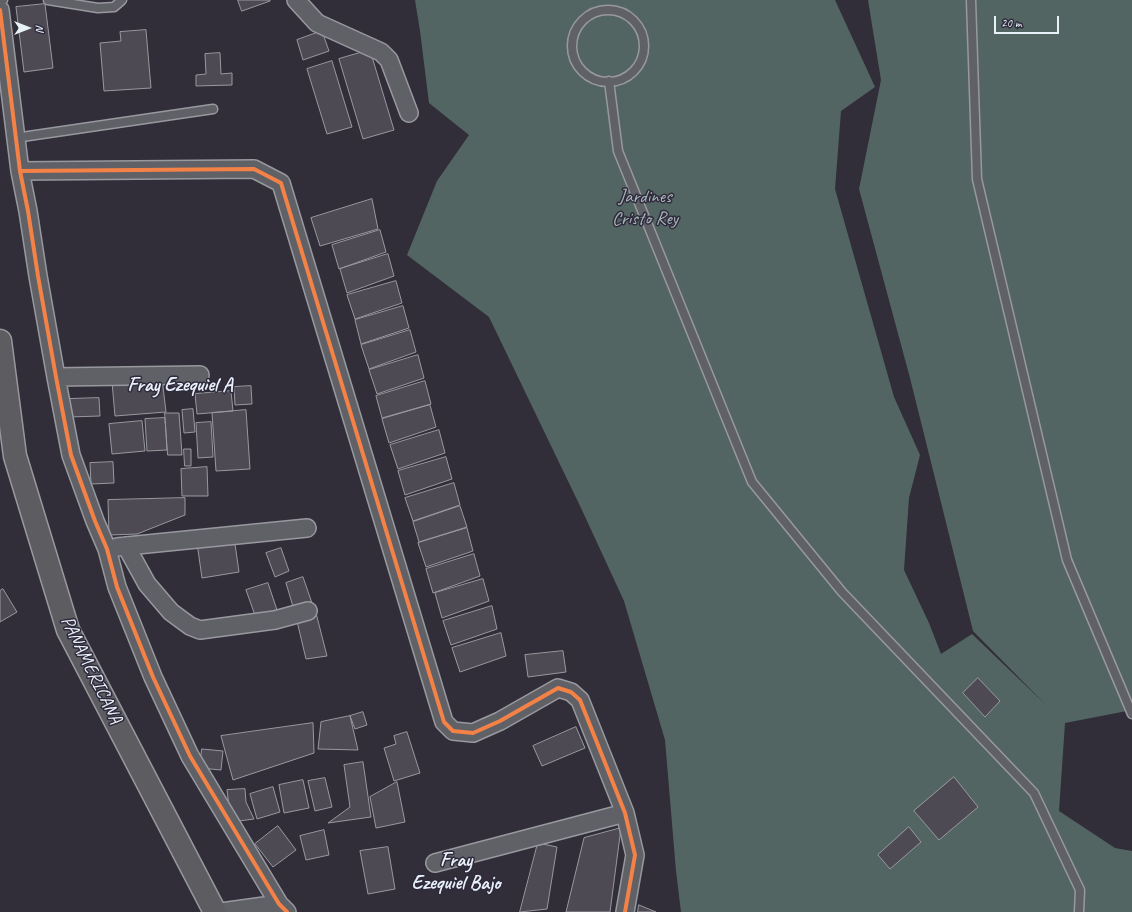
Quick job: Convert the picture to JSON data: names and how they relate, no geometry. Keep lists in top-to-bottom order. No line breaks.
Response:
{"streets":{"main road":["PANAMERICANA"]},"districts":["Fray Ezequiel A","Fray Ezequiel Bajo"],"parks":["Jardines Cristo Rey"],"scale_bar":"20 m","north":"right"}
